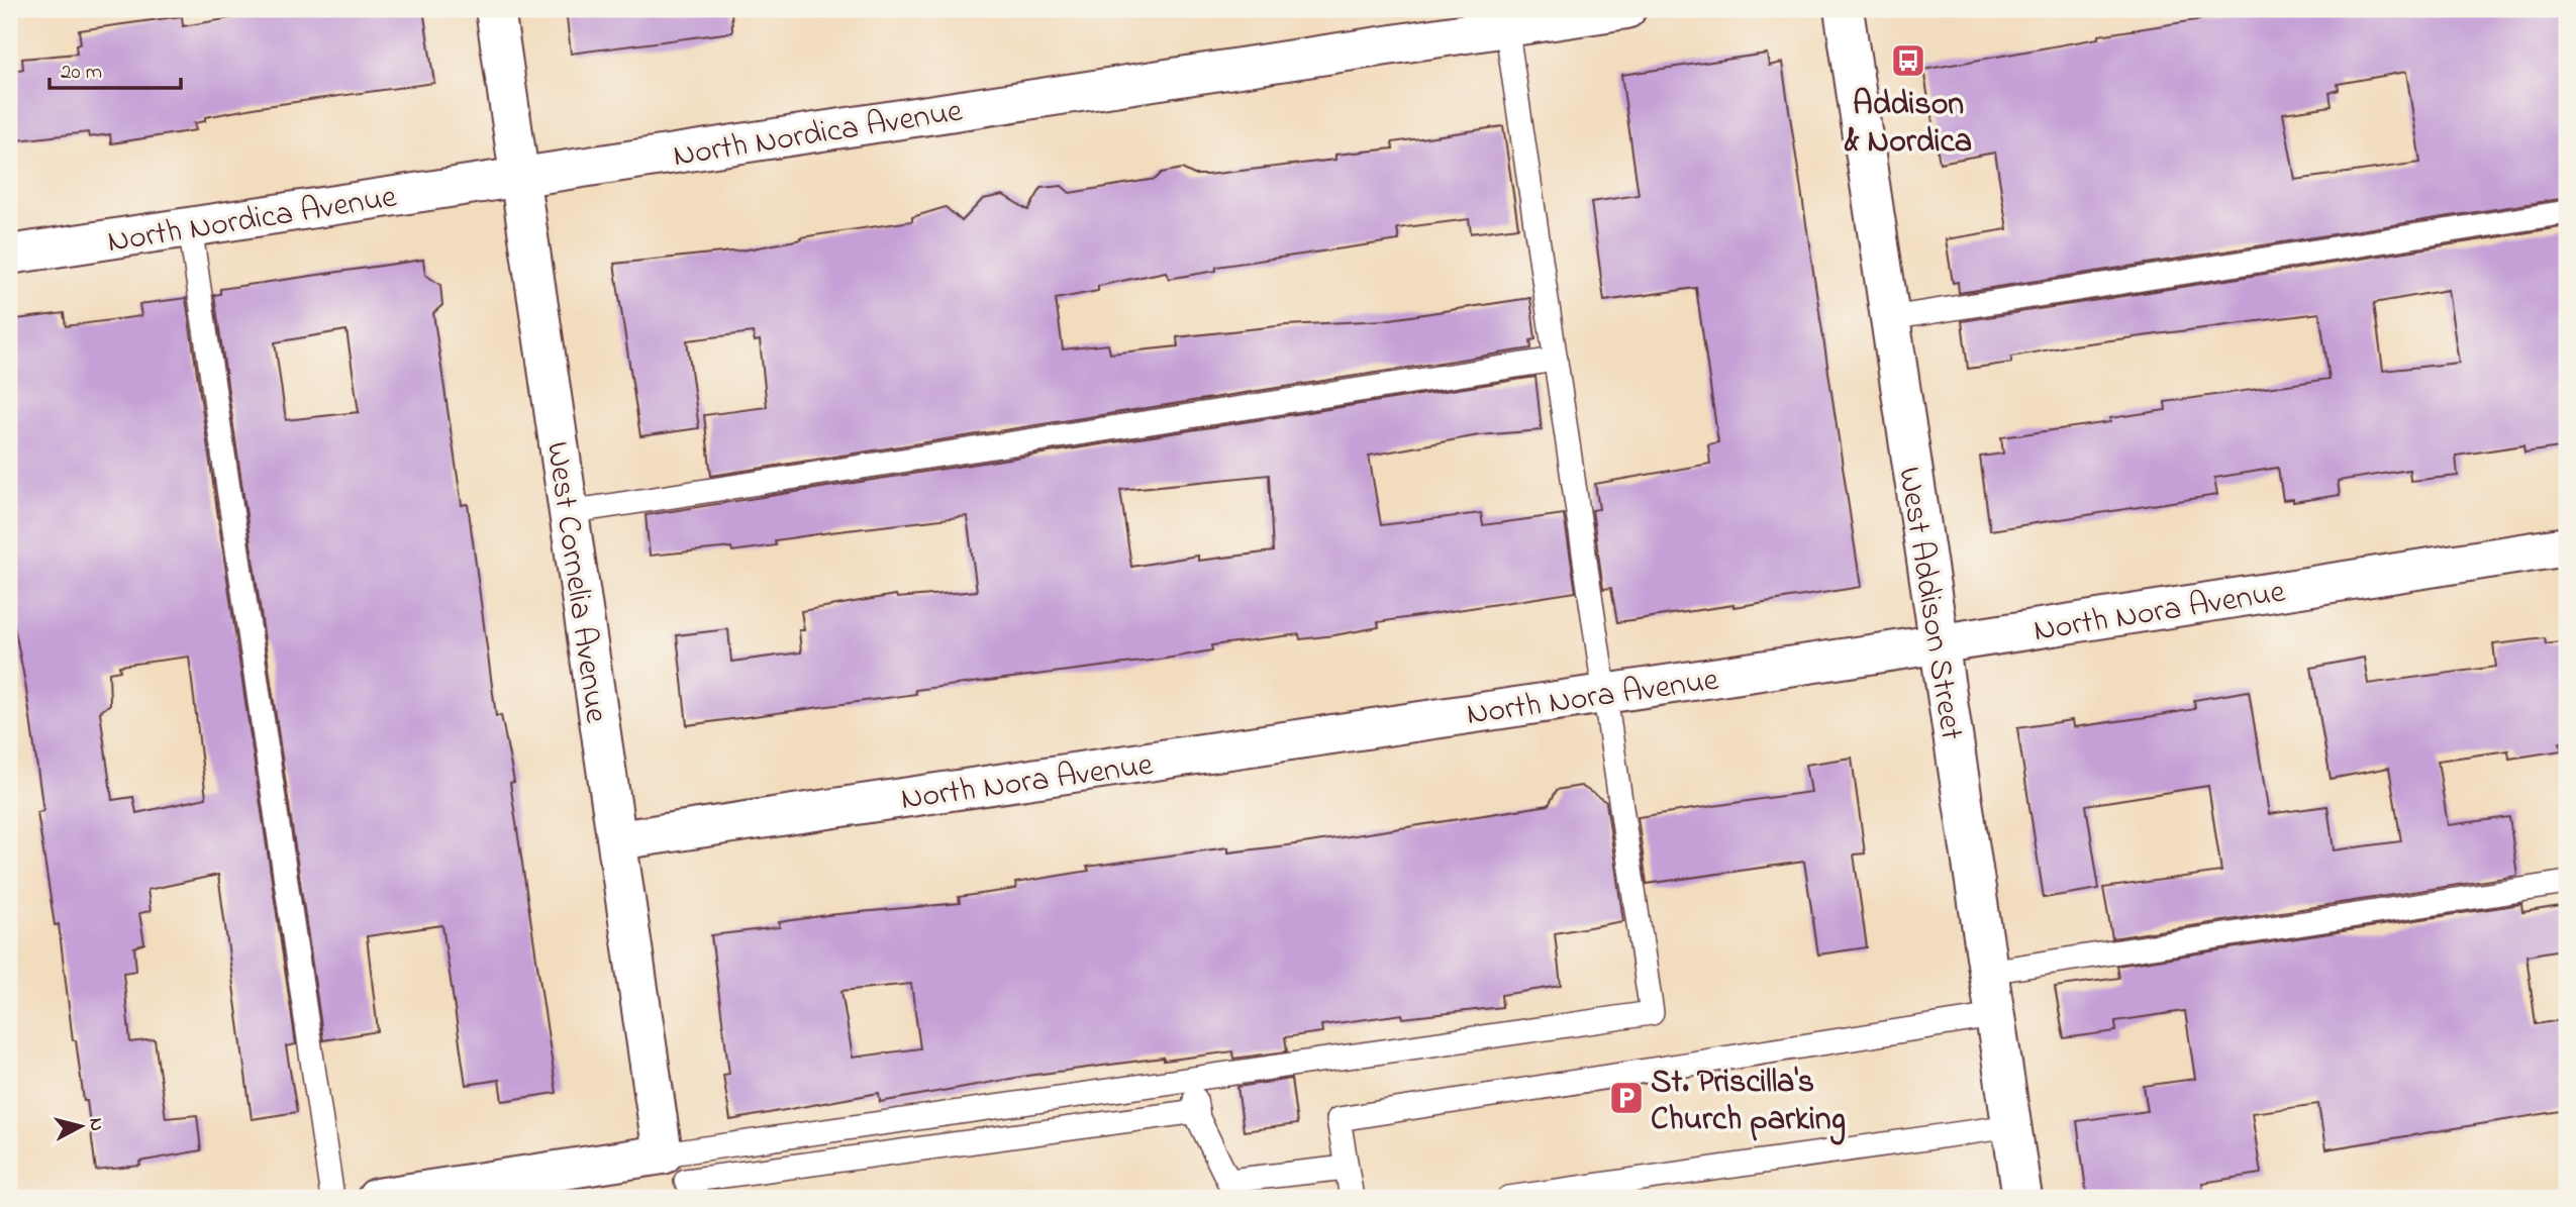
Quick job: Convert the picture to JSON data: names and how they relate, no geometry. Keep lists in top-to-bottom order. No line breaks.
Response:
{"streets":{"street":["North Nordica Avenue","West Cornelia Avenue","West Addison Street","North Nora Avenue"]},"crossings":[["North Nordica Avenue","West Cornelia Avenue"],["West Cornelia Avenue","North Nora Avenue"],["West Addison Street","North Nora Avenue"]],"places":{"bus stop":["Addison & Nordica"],"parking":["St. Priscilla's Church parking"]},"scale_bar":"20 m","north":"right"}
